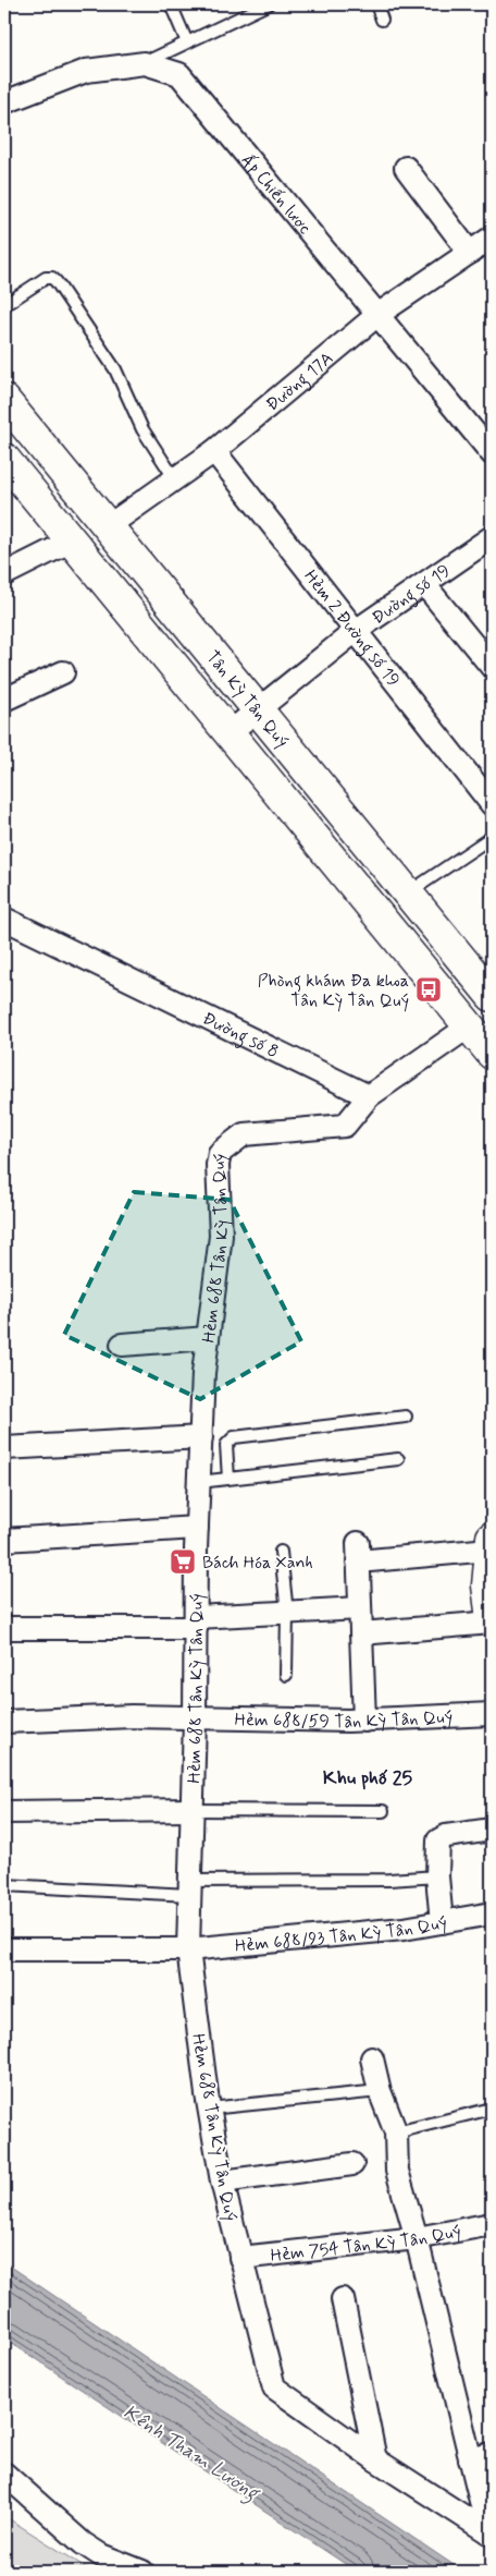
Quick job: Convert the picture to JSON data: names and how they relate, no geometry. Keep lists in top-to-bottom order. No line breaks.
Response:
{"streets":{"main road":["Tân Kỳ Tân Quý"],"street":["Ấp Chiến lược","Đường 17A","Đường số 19","Hẻm 2 Đường số 19","Đường số 8","Hẻm 688 Tân Kỳ Tân Quý","Hẻm 688/59 Tân Kỳ Tân Quý","Hẻm 688/93 Tân Kỳ Tân Quý","Hẻm 754 Tân Kỳ Tân Quý"]},"crossings":[["Ấp Chiến lược","Đường 17A"],["Đường 17A","Hẻm 2 Đường số 19"],["Đường 17A","Tân Kỳ Tân Quý"],["Đường số 19","Hẻm 2 Đường số 19"],["Đường số 19","Tân Kỳ Tân Quý"],["Đường số 8","Hẻm 688 Tân Kỳ Tân Quý"],["Hẻm 688 Tân Kỳ Tân Quý","Hẻm 688/59 Tân Kỳ Tân Quý"],["Hẻm 688 Tân Kỳ Tân Quý","Hẻm 688/93 Tân Kỳ Tân Quý"],["Hẻm 688 Tân Kỳ Tân Quý","Hẻm 754 Tân Kỳ Tân Quý"]],"districts":["Khu phố 25"],"water":["Kênh Tham Lương"],"places":{"bus stop":["Phòng khám Đa khoa Tân Kỳ Tân Quý"],"supermarket":["Bách Hóa Xanh"]}}
